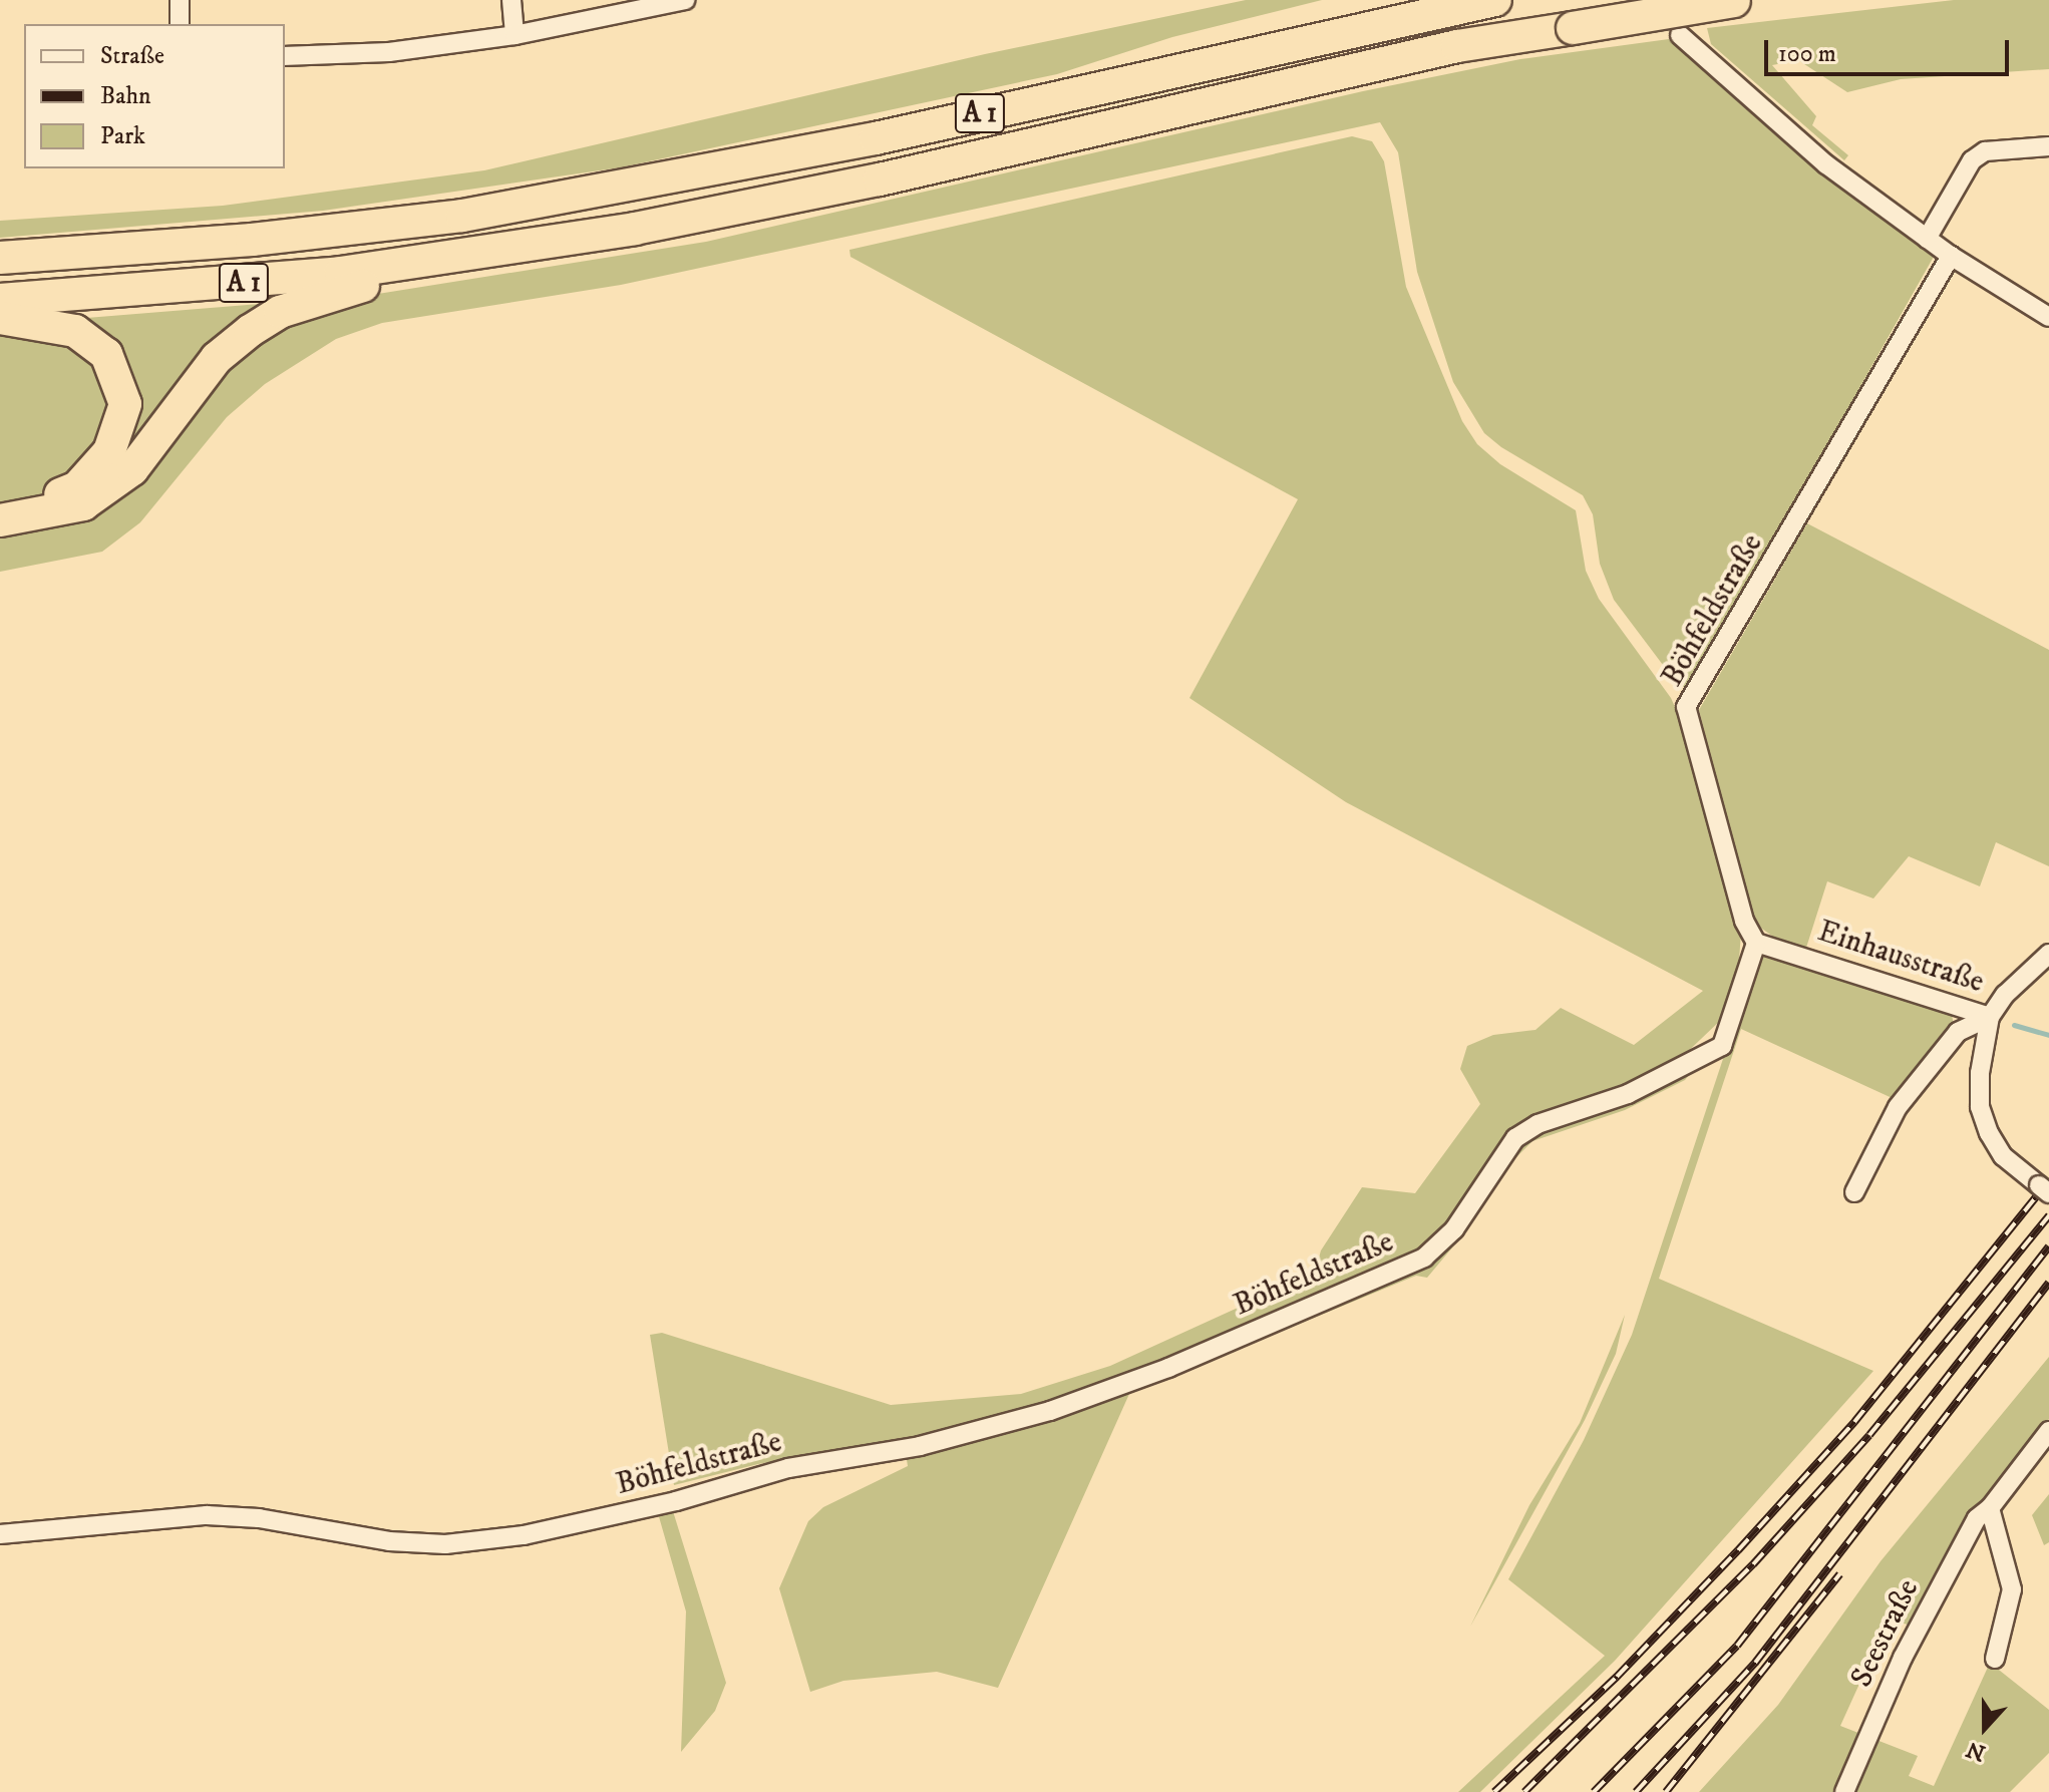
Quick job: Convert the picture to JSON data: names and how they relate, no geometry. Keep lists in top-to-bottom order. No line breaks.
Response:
{"streets":{"highway":["A 1"],"street":["Böhfeldstraße","Einhausstraße","Seestraße"]},"crossings":[["Böhfeldstraße","Einhausstraße"]],"legend":["Straße","Bahn","Park"],"scale_bar":"100 m","north":"bottom"}
